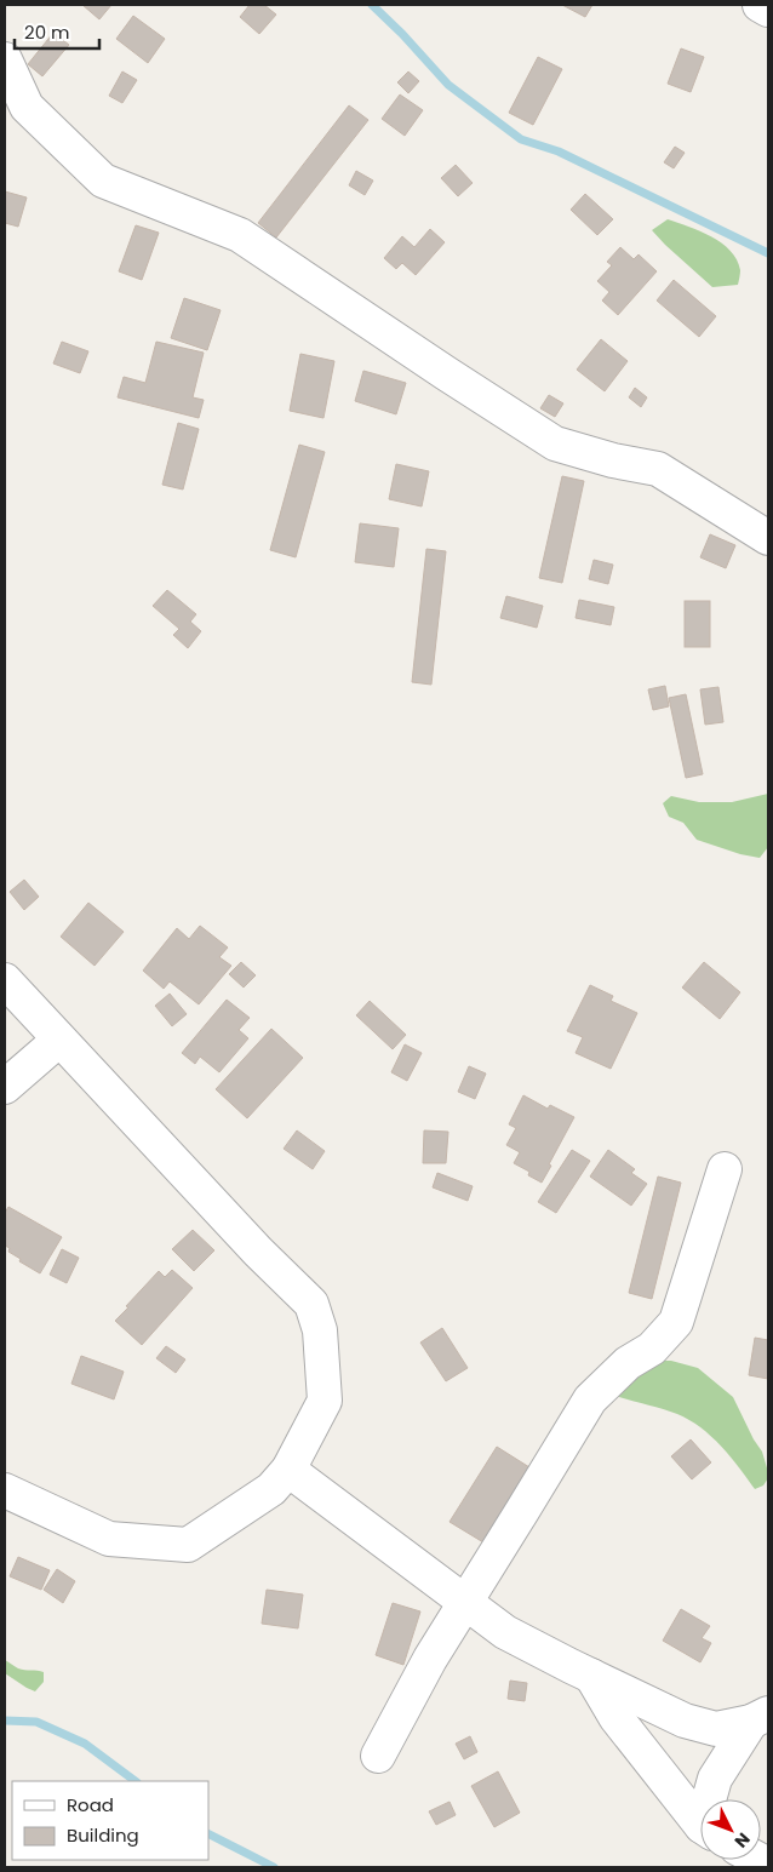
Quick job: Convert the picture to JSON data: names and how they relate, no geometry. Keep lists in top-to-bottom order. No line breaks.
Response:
{"legend":["Road","Building"],"scale_bar":"20 m","north":"bottom right"}
